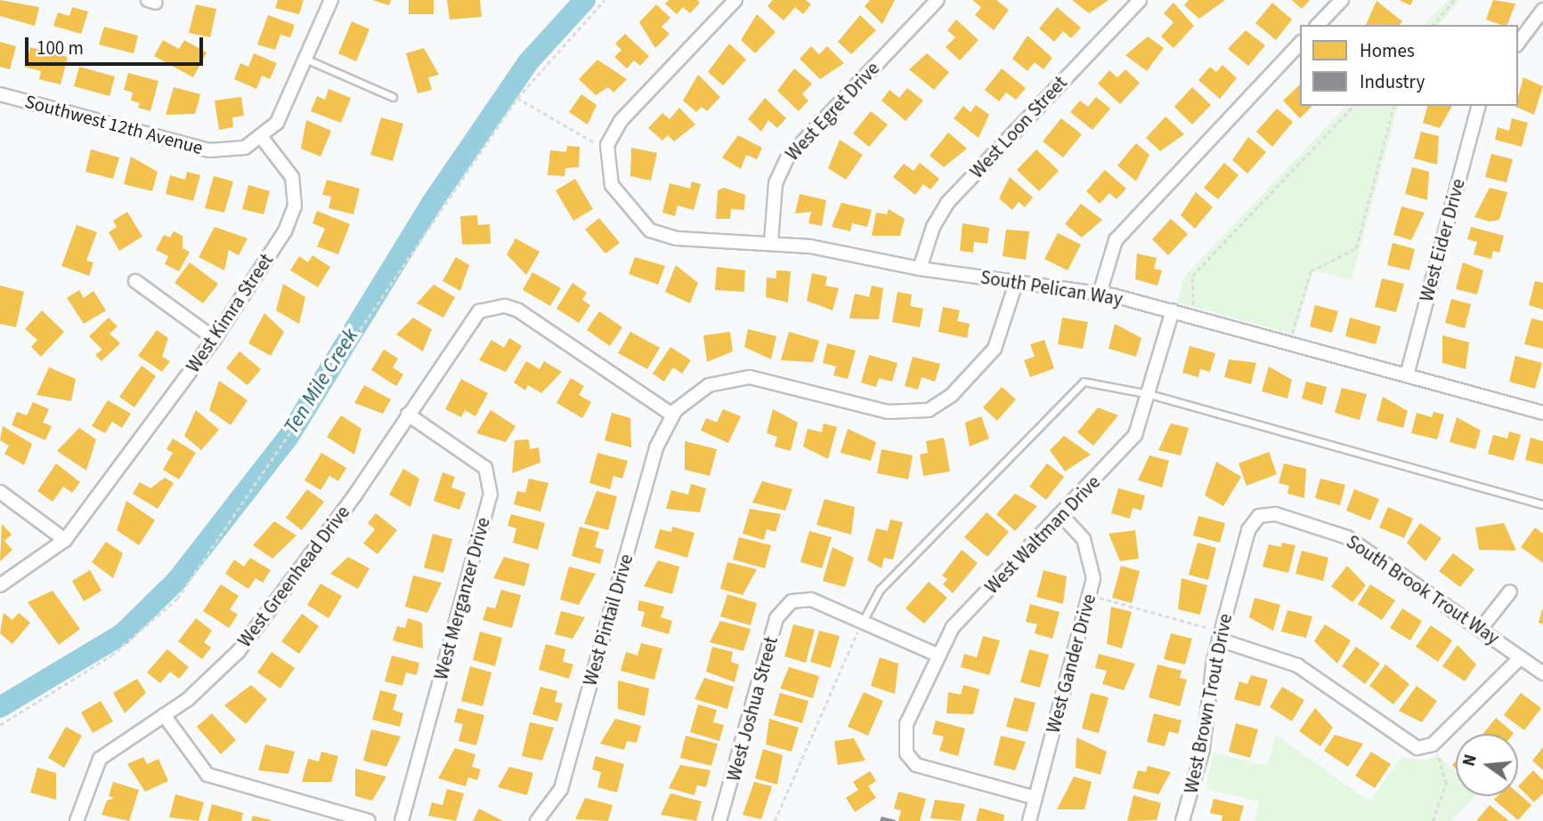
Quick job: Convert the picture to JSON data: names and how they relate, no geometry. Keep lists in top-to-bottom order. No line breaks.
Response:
{"streets":{"street":["West Egret Drive","Southwest 12th Avenue","West Loon Street","West Eider Drive","South Pelican Way","West Kimra Street","West Waltman Drive","West Greenhead Drive","South Brook Trout Way","West Merganzer Drive","West Pintail Drive","West Gander Drive","West Brown Trout Drive","West Joshua Street"]},"crossings":[["West Egret Drive","South Pelican Way"],["Southwest 12th Avenue","West Kimra Street"],["West Loon Street","South Pelican Way"],["West Eider Drive","South Pelican Way"],["South Pelican Way","West Waltman Drive"],["West Waltman Drive","West Gander Drive"],["West Waltman Drive","West Joshua Street"],["West Greenhead Drive","West Merganzer Drive"],["West Greenhead Drive","West Pintail Drive"],["South Brook Trout Way","West Brown Trout Drive"]],"water":["Ten Mile Creek"],"legend":["Homes","Industry"],"scale_bar":"100 m","north":"left"}
